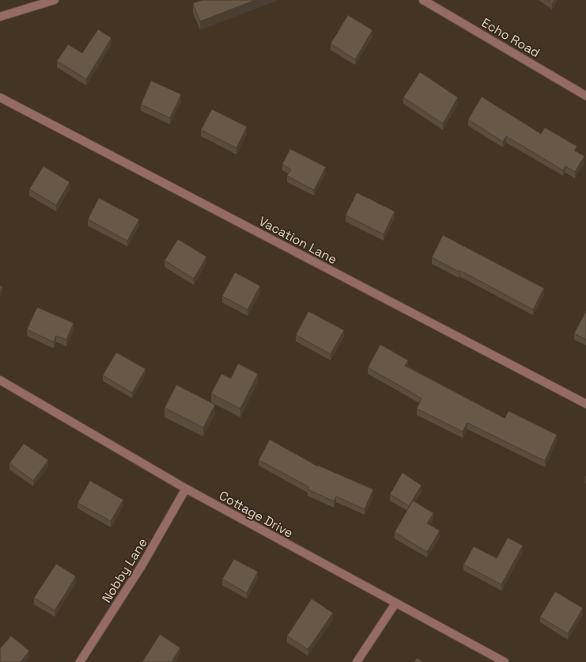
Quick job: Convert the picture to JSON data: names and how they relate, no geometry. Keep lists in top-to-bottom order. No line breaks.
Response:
{"streets":{"street":["Echo Road","Vacation Lane","Cottage Drive","Nobby Lane"]},"crossings":[["Cottage Drive","Nobby Lane"]]}
